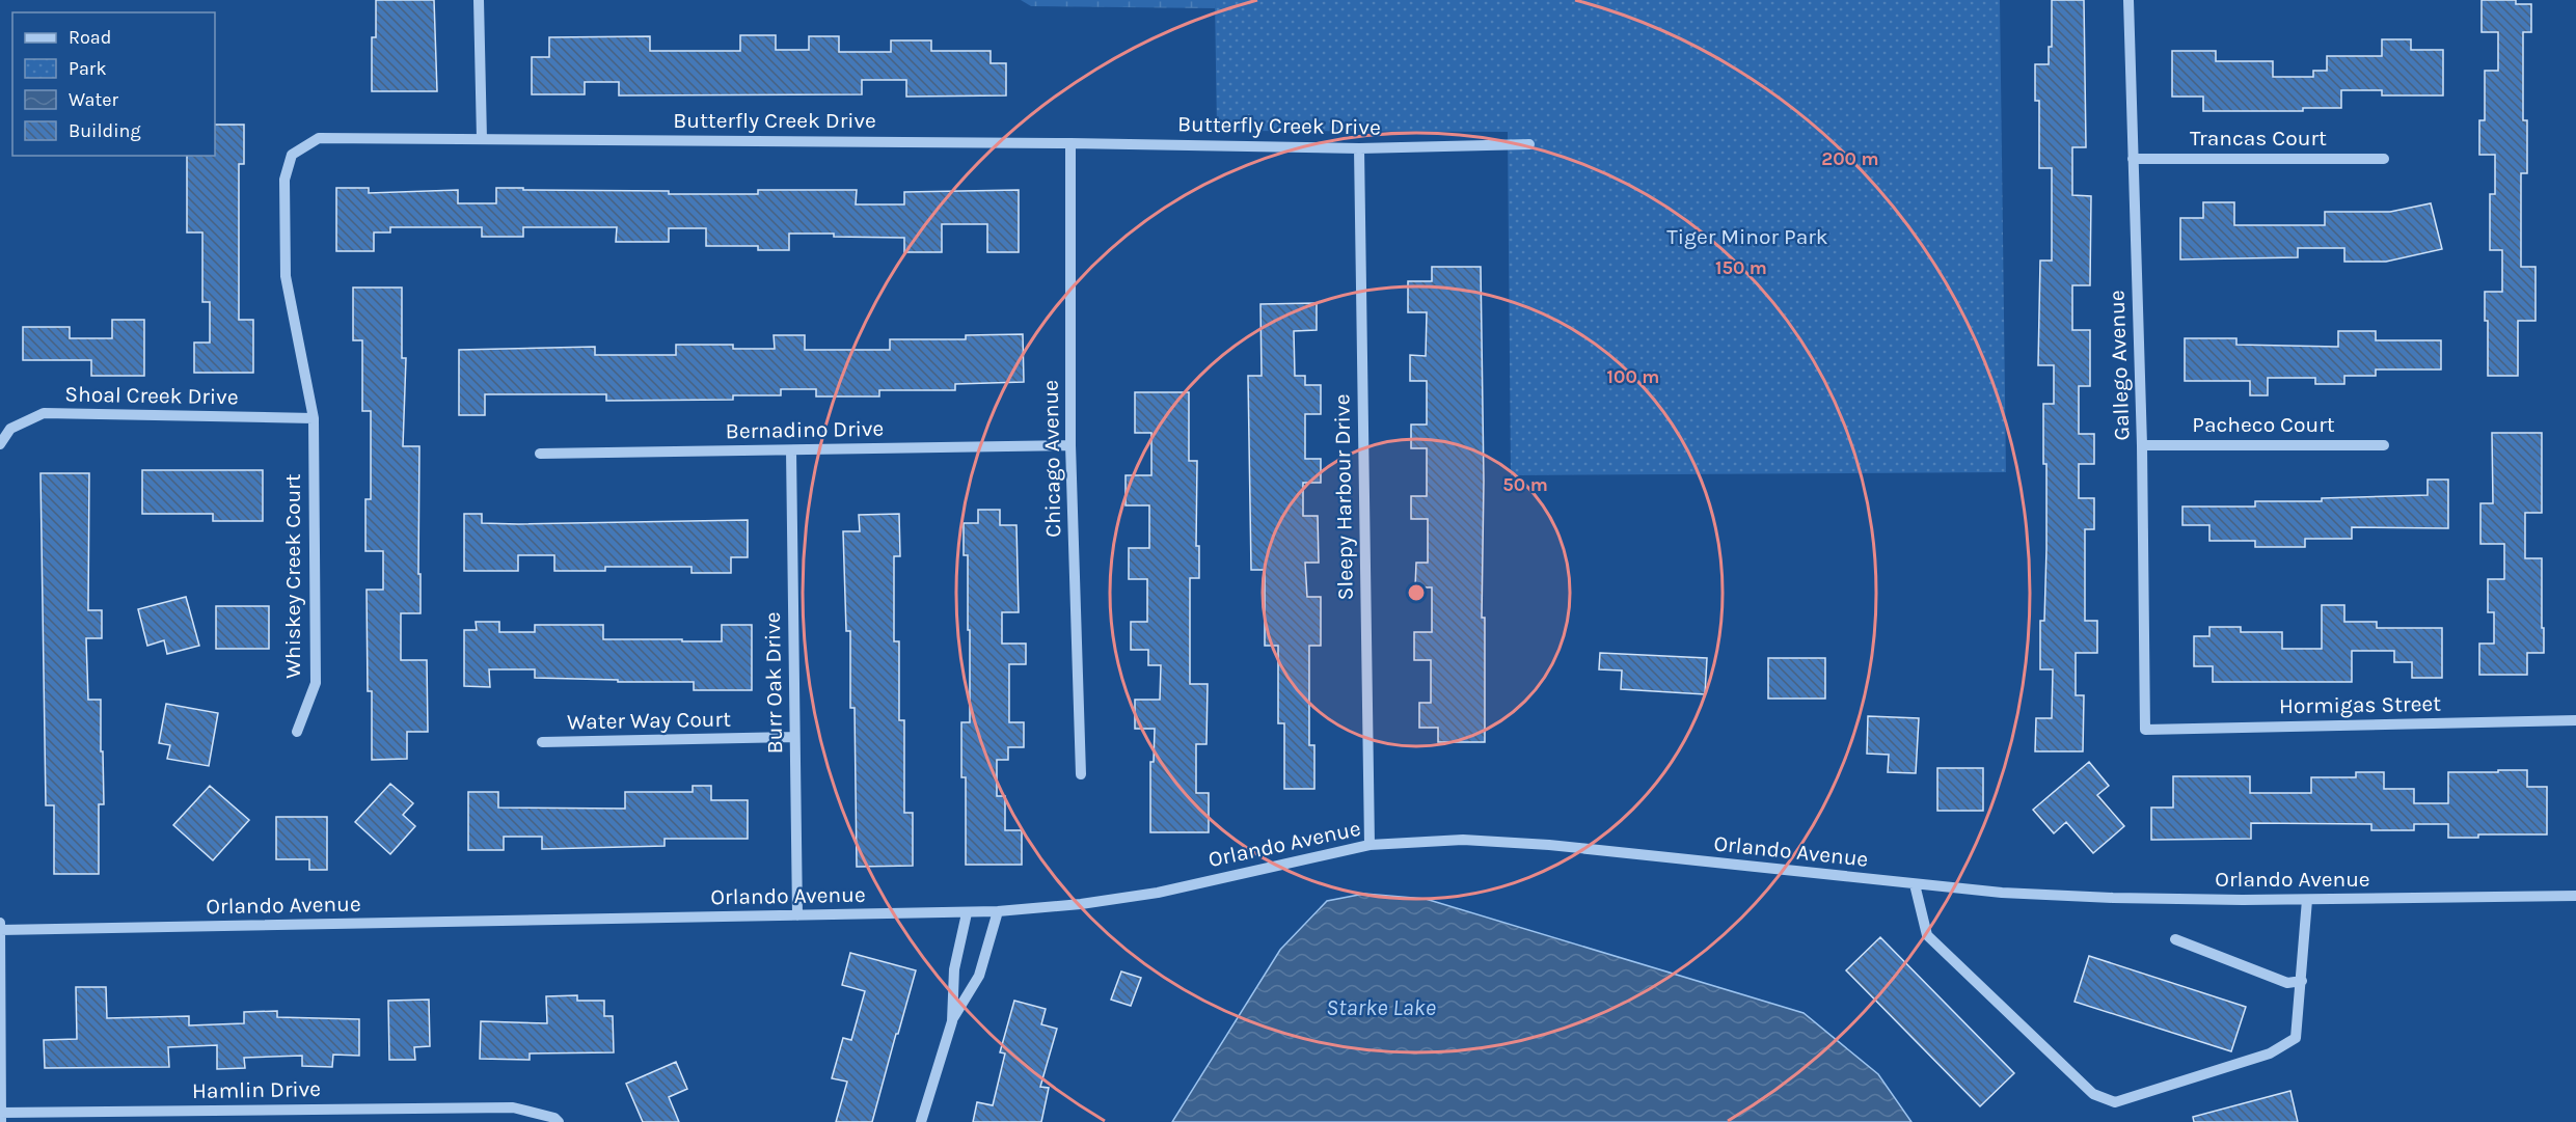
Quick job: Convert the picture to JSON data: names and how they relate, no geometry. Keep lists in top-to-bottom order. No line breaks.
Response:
{"streets":{"street":["Butterfly Creek Drive","Trancas Court","Gallego Avenue","Shoal Creek Drive","Pacheco Court","Bernadino Drive","Chicago Avenue","Sleepy Harbour Drive","Whiskey Creek Court","Burr Oak Drive","Hormigas Street","Water Way Court","Orlando Avenue","Hamlin Drive"]},"crossings":[["Butterfly Creek Drive","Shoal Creek Drive"],["Butterfly Creek Drive","Chicago Avenue"],["Butterfly Creek Drive","Sleepy Harbour Drive"],["Butterfly Creek Drive","Whiskey Creek Court"],["Trancas Court","Gallego Avenue"],["Gallego Avenue","Pacheco Court"],["Gallego Avenue","Hormigas Street"],["Shoal Creek Drive","Whiskey Creek Court"],["Bernadino Drive","Chicago Avenue"],["Bernadino Drive","Burr Oak Drive"],["Sleepy Harbour Drive","Orlando Avenue"],["Burr Oak Drive","Water Way Court"],["Burr Oak Drive","Orlando Avenue"]],"water":["Starke Lake"],"parks":["Tiger Minor Park"],"legend":["Road","Park","Water","Building"],"rings":["200 m","150 m","100 m","50 m"]}
